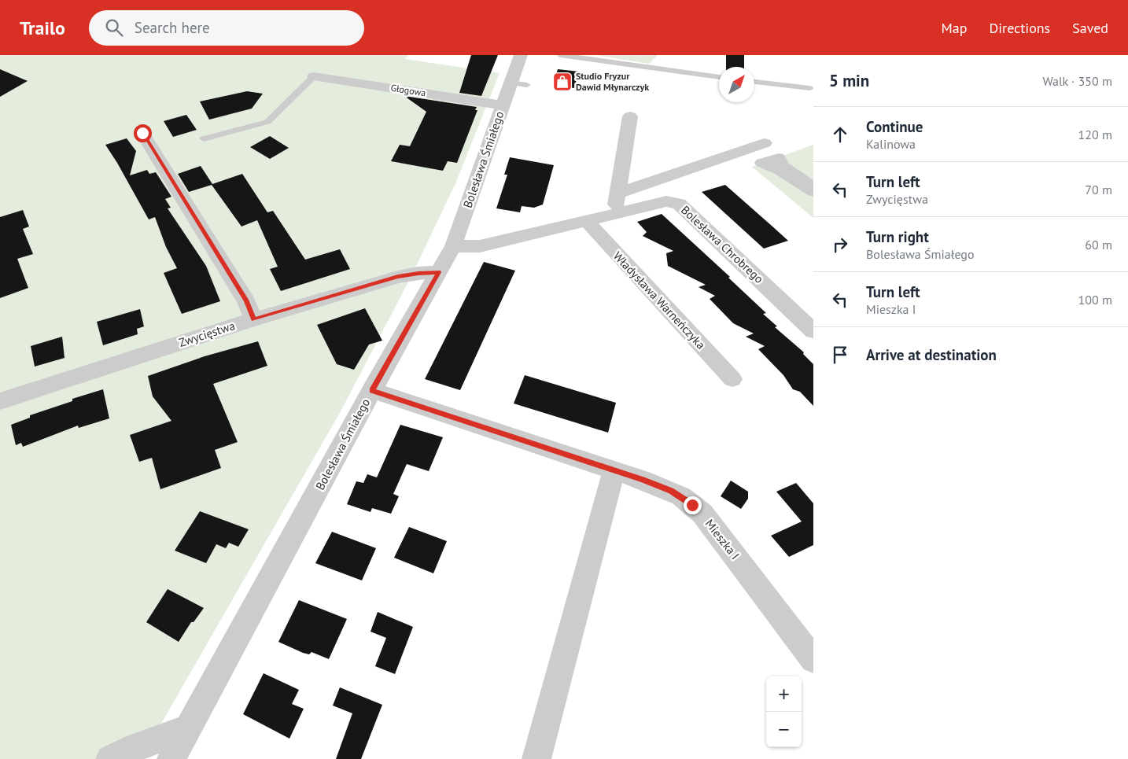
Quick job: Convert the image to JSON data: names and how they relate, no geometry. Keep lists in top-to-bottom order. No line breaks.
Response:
{"streets":{"street":["Głogowa","Bolesława Śmiałego","Bolesława Chrobrego","Władysława Warneńczyka","Zwycięstwa","Mieszka I"]},"crossings":[["Głogowa","Bolesława Śmiałego"],["Bolesława Śmiałego","Bolesława Chrobrego"],["Bolesława Śmiałego","Zwycięstwa"],["Bolesława Śmiałego","Mieszka I"],["Bolesława Chrobrego","Władysława Warneńczyka"]],"places":{"shop":["Studio Fryzur Dawid Młynarczyk"]},"north":"top right","page":{"header":"Trailo","search":"Search here","nav":["Map","Directions","Saved"],"heading":["5 min","Walk · 350 m"],"list":[["Continue","Kalinowa","120 m"],["Turn left","Zwycięstwa","70 m"],["Turn right","Bolesława Śmiałego","60 m"],["Turn left","Mieszka I","100 m"],"Arrive at destination"],"map_buttons":["+","−"]}}
